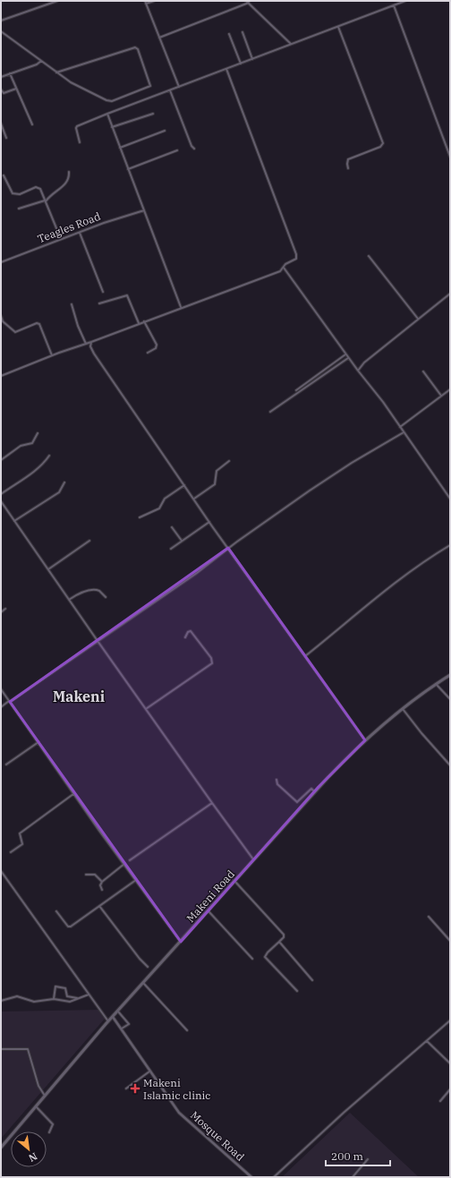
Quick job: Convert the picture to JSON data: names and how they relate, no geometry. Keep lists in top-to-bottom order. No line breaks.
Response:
{"streets":{"main road":["Makeni Road"],"street":["Teagles Road","Mosque Road"]},"crossings":[["Makeni Road","Mosque Road"]],"districts":["Makeni"],"places":{"health":["Makeni Islamic clinic"]},"scale_bar":"200 m","north":"bottom right"}
